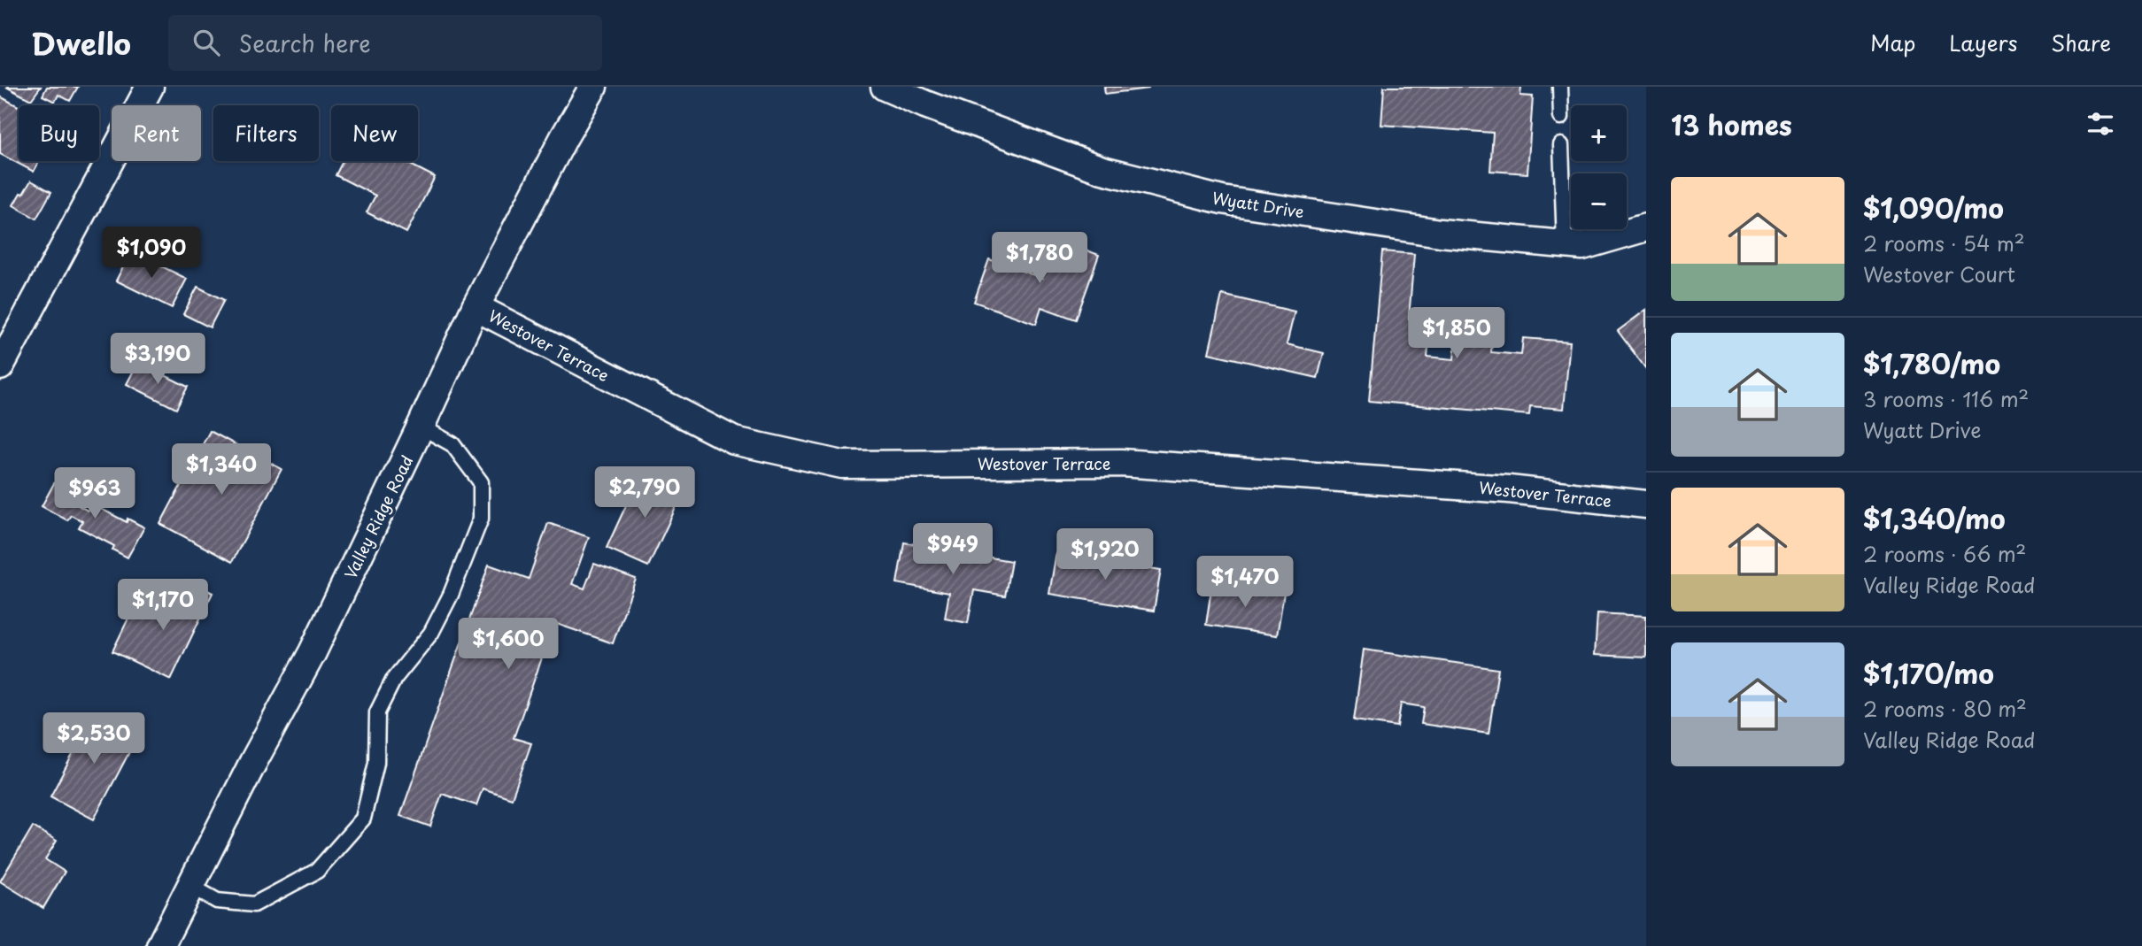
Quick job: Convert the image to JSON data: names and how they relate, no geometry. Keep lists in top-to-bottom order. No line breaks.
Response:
{"streets":{"street":["Wyatt Drive","Westover Terrace","Valley Ridge Road"]},"crossings":[["Westover Terrace","Valley Ridge Road"]],"page":{"header":"Dwello","search":"Search here","nav":["Map","Layers","Share"],"heading":"13 homes","map_buttons":["+","−"],"chip":["Buy","Rent","Filters","New"],"list":[{"name":"$1,090/mo","note":"2 rooms · 54 m² · Westover Court"},{"name":"$1,780/mo","note":"3 rooms · 116 m² · Wyatt Drive"},{"name":"$1,340/mo","note":"2 rooms · 66 m² · Valley Ridge Road"},{"name":"$1,170/mo","note":"2 rooms · 80 m² · Valley Ridge Road"}],"price":["$1,090","$1,780","$1,850","$3,190","$1,340","$2,790","$963","$949","$1,920","$1,470","$1,170","$1,600","$2,530"]}}
